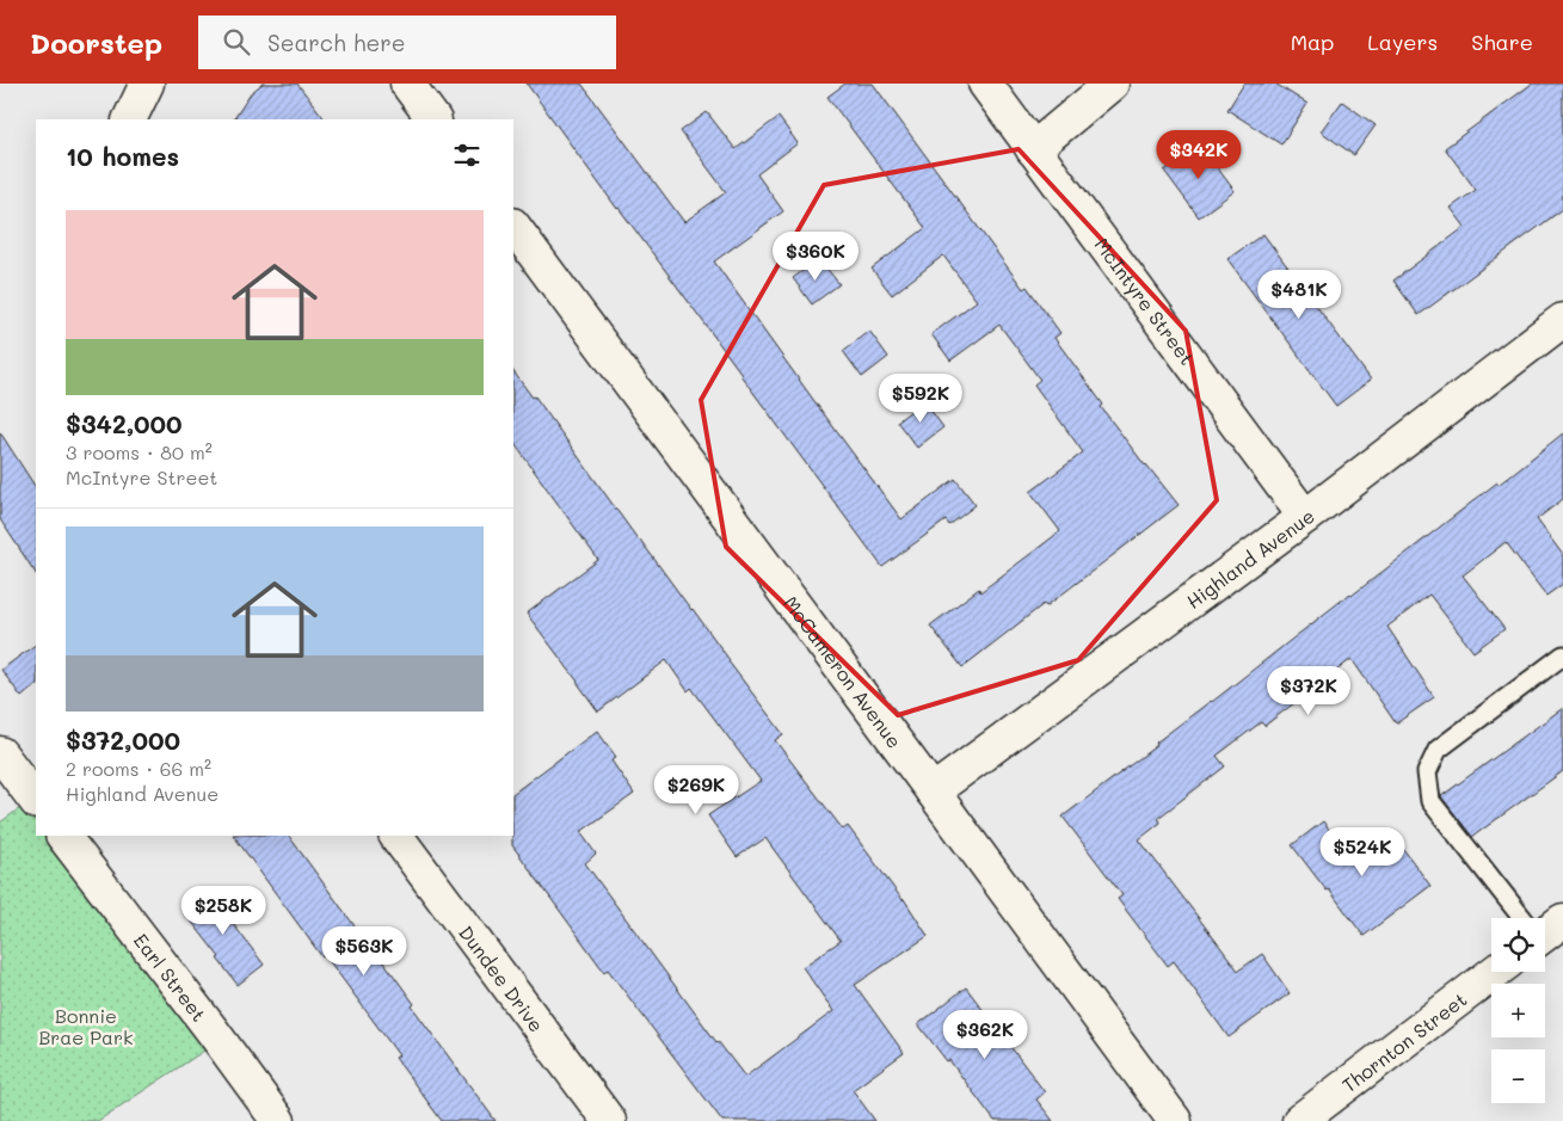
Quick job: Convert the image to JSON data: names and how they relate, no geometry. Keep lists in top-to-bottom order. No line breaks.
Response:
{"streets":{"street":["McIntyre Street","Highland Avenue","McCameron Avenue","Earl Street","Dundee Drive","Thornton Street"]},"crossings":[["McIntyre Street","Highland Avenue"],["Highland Avenue","McCameron Avenue"]],"parks":["Bonnie Brae Park"],"page":{"header":"Doorstep","search":"Search here","nav":["Map","Layers","Share"],"heading":"10 homes","price":["$342K","$360K","$481K","$592K","$372K","$269K","$524K","$258K","$563K","$362K"],"list":[{"name":"$342,000","note":"3 rooms · 80 m² · McIntyre Street"},{"name":"$372,000","note":"2 rooms · 66 m² · Highland Avenue"}],"map_buttons":["+","−"]}}
